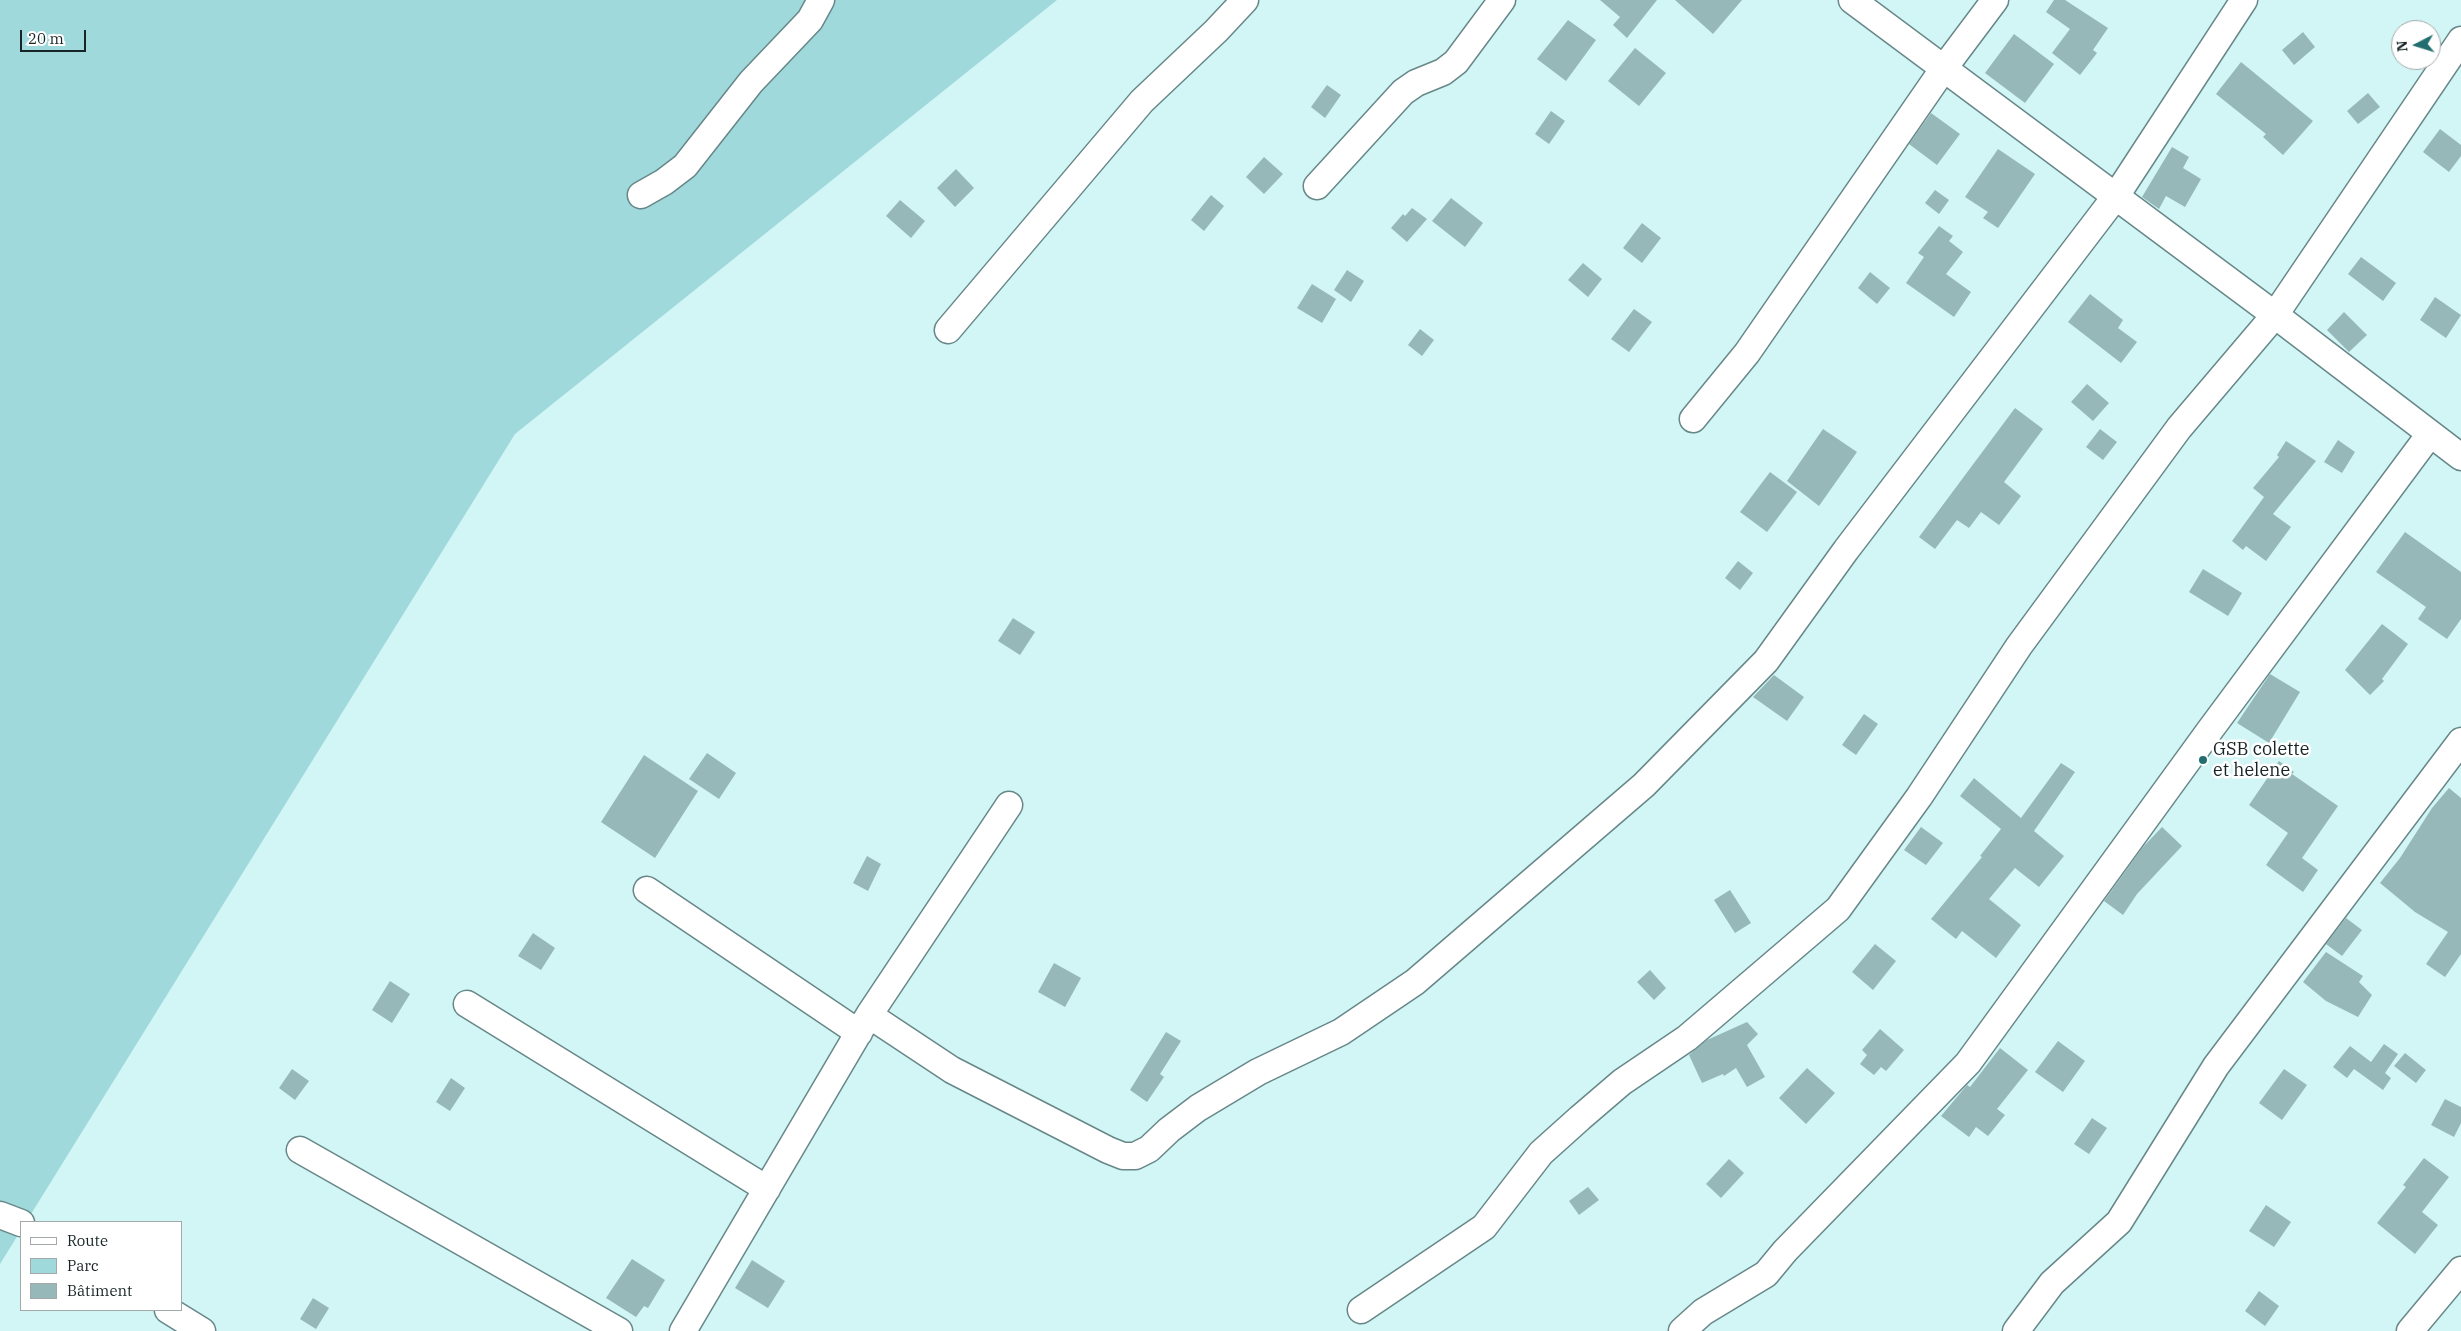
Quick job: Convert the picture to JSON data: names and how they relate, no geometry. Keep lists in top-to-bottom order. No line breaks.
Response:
{"places":["GSB colette et helene"],"legend":["Route","Parc","Bâtiment"],"scale_bar":"20 m","north":"left"}
